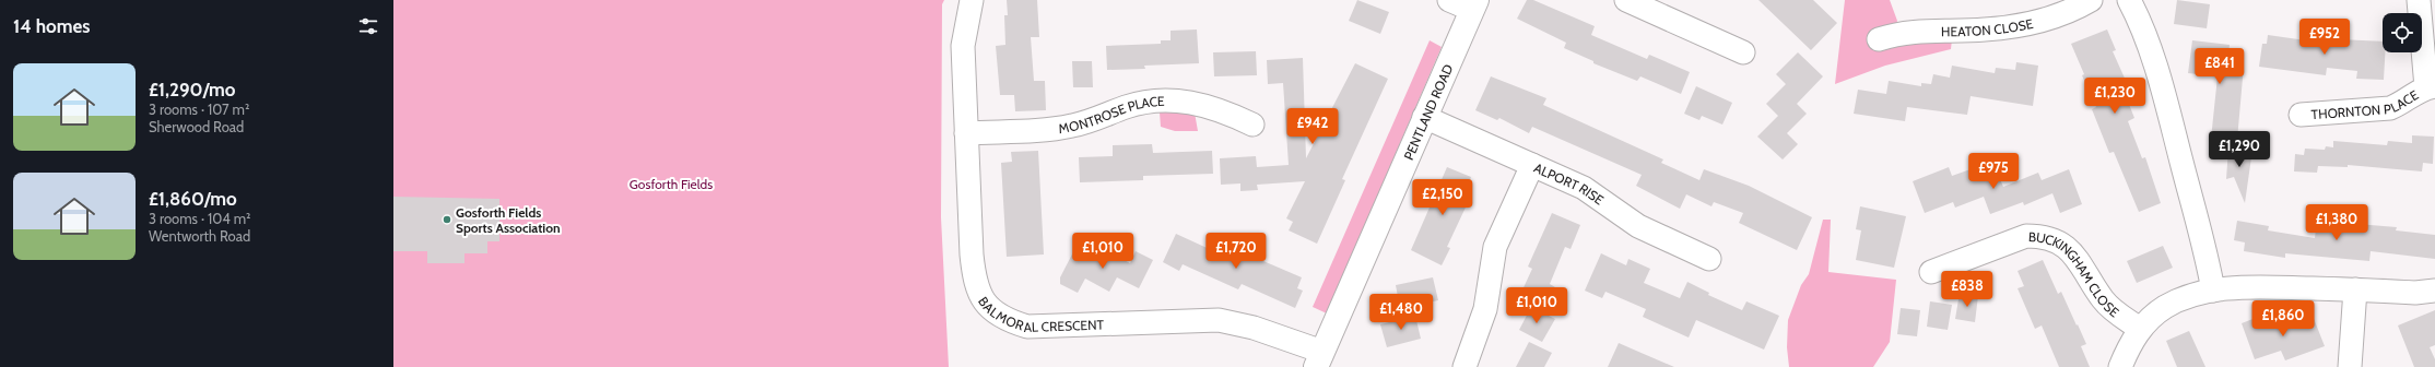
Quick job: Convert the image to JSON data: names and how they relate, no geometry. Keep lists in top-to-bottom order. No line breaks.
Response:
{"streets":{"street":["HEATON CLOSE","THORNTON PLACE","PENTLAND ROAD","MONTROSE PLACE","ALPORT RISE","BUCKINGHAM CLOSE","BALMORAL CRESCENT"]},"crossings":[["PENTLAND ROAD","ALPORT RISE"],["PENTLAND ROAD","BALMORAL CRESCENT"],["MONTROSE PLACE","BALMORAL CRESCENT"]],"parks":["Gosforth Fields"],"places":["Gosforth Fields Sports Association"],"page":{"heading":"14 homes","price":["£952","£841","£1,230","£942","£1,290","£975","£2,150","£1,380","£1,010","£1,720","£838","£1,010","£1,480","£1,860"],"list":[{"name":"£1,290/mo","note":"3 rooms · 107 m² · Sherwood Road"},{"name":"£1,860/mo","note":"3 rooms · 104 m² · Wentworth Road"}]}}
